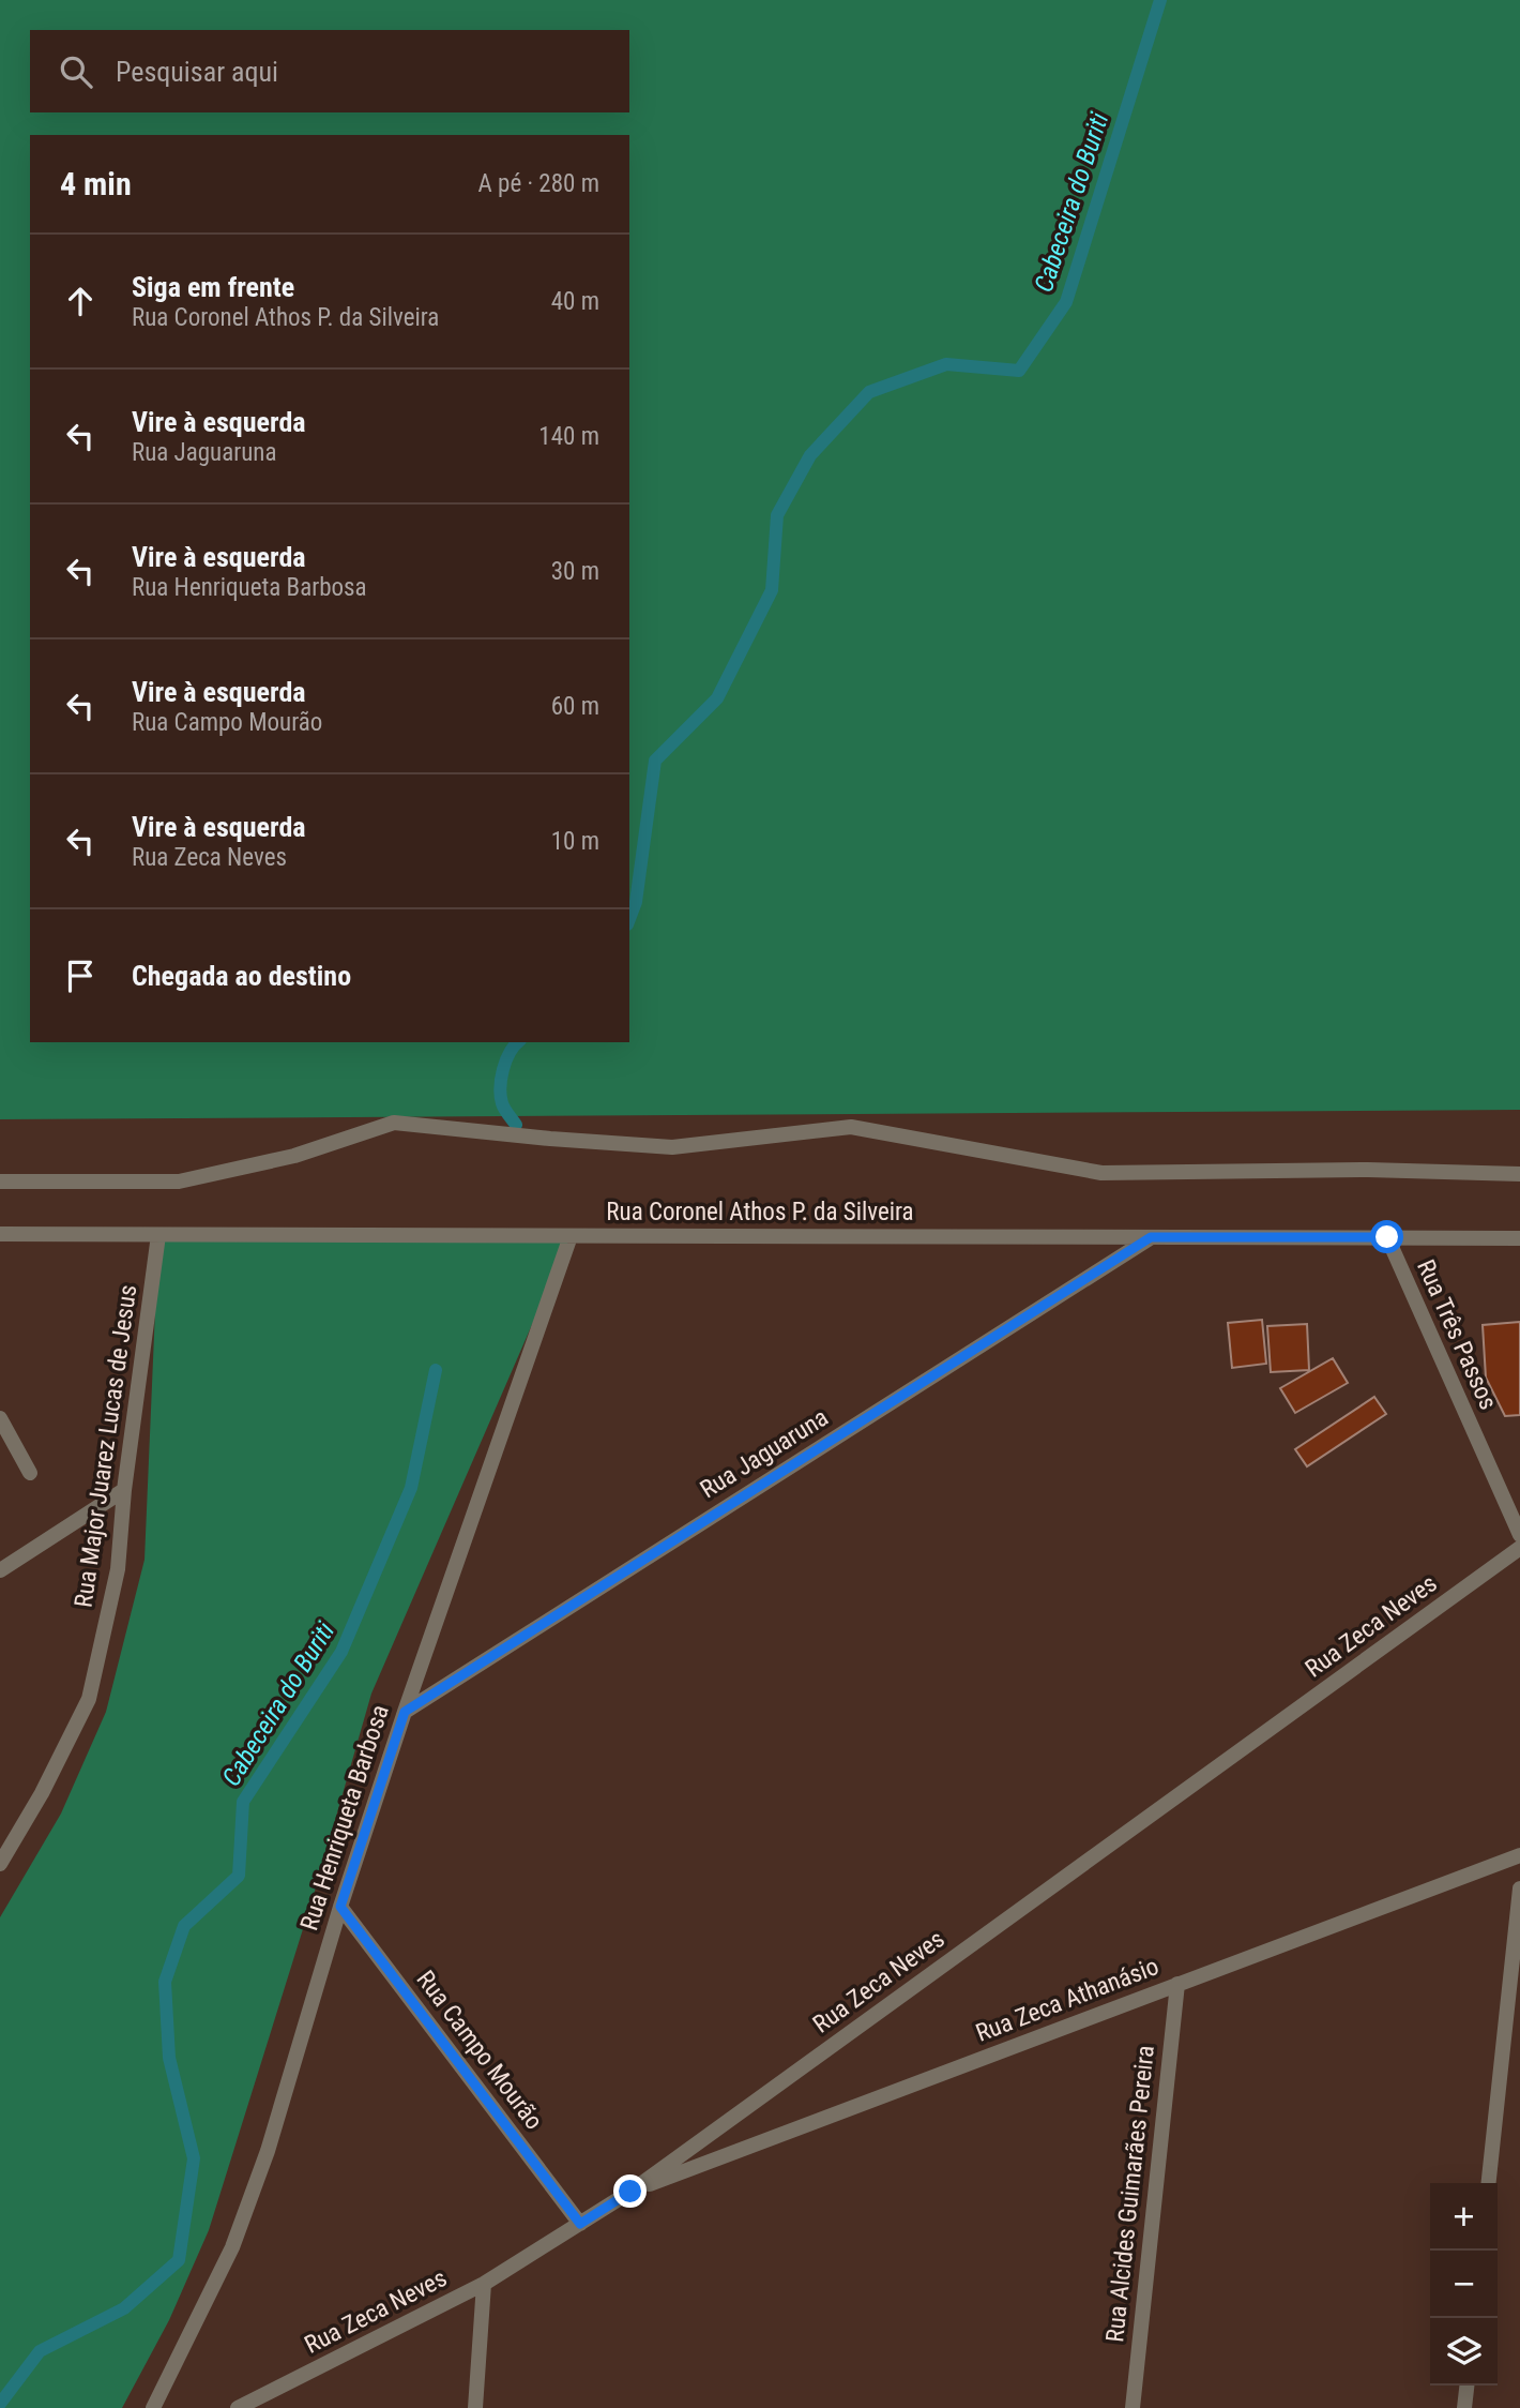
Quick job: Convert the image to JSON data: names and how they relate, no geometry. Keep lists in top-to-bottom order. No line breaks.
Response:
{"streets":{"street":["Rua Coronel Athos P. da Silveira","Rua Três Passos","Rua Major Juarez Lucas de Jesus","Rua Jaguaruna","Rua Zeca Neves","Rua Henriqueta Barbosa","Rua Zeca Athanásio","Rua Campo Mourão","Rua Alcides Guimarães Pereira"]},"crossings":[["Rua Coronel Athos P. da Silveira","Rua Três Passos"],["Rua Coronel Athos P. da Silveira","Rua Major Juarez Lucas de Jesus"],["Rua Coronel Athos P. da Silveira","Rua Jaguaruna"],["Rua Coronel Athos P. da Silveira","Rua Henriqueta Barbosa"],["Rua Jaguaruna","Rua Henriqueta Barbosa"],["Rua Zeca Neves","Rua Zeca Athanásio"],["Rua Zeca Neves","Rua Campo Mourão"],["Rua Henriqueta Barbosa","Rua Campo Mourão"],["Rua Zeca Athanásio","Rua Alcides Guimarães Pereira"]],"water":["Cabeceira do Buriti"],"page":{"search":"Pesquisar aqui","heading":["4 min","A pé · 280 m"],"list":[["Siga em frente","Rua Coronel Athos P. da Silveira","40 m"],["Vire à esquerda","Rua Jaguaruna","140 m"],["Vire à esquerda","Rua Henriqueta Barbosa","30 m"],["Vire à esquerda","Rua Campo Mourão","60 m"],["Vire à esquerda","Rua Zeca Neves","10 m"],"Chegada ao destino"],"map_buttons":["+","−"]}}
